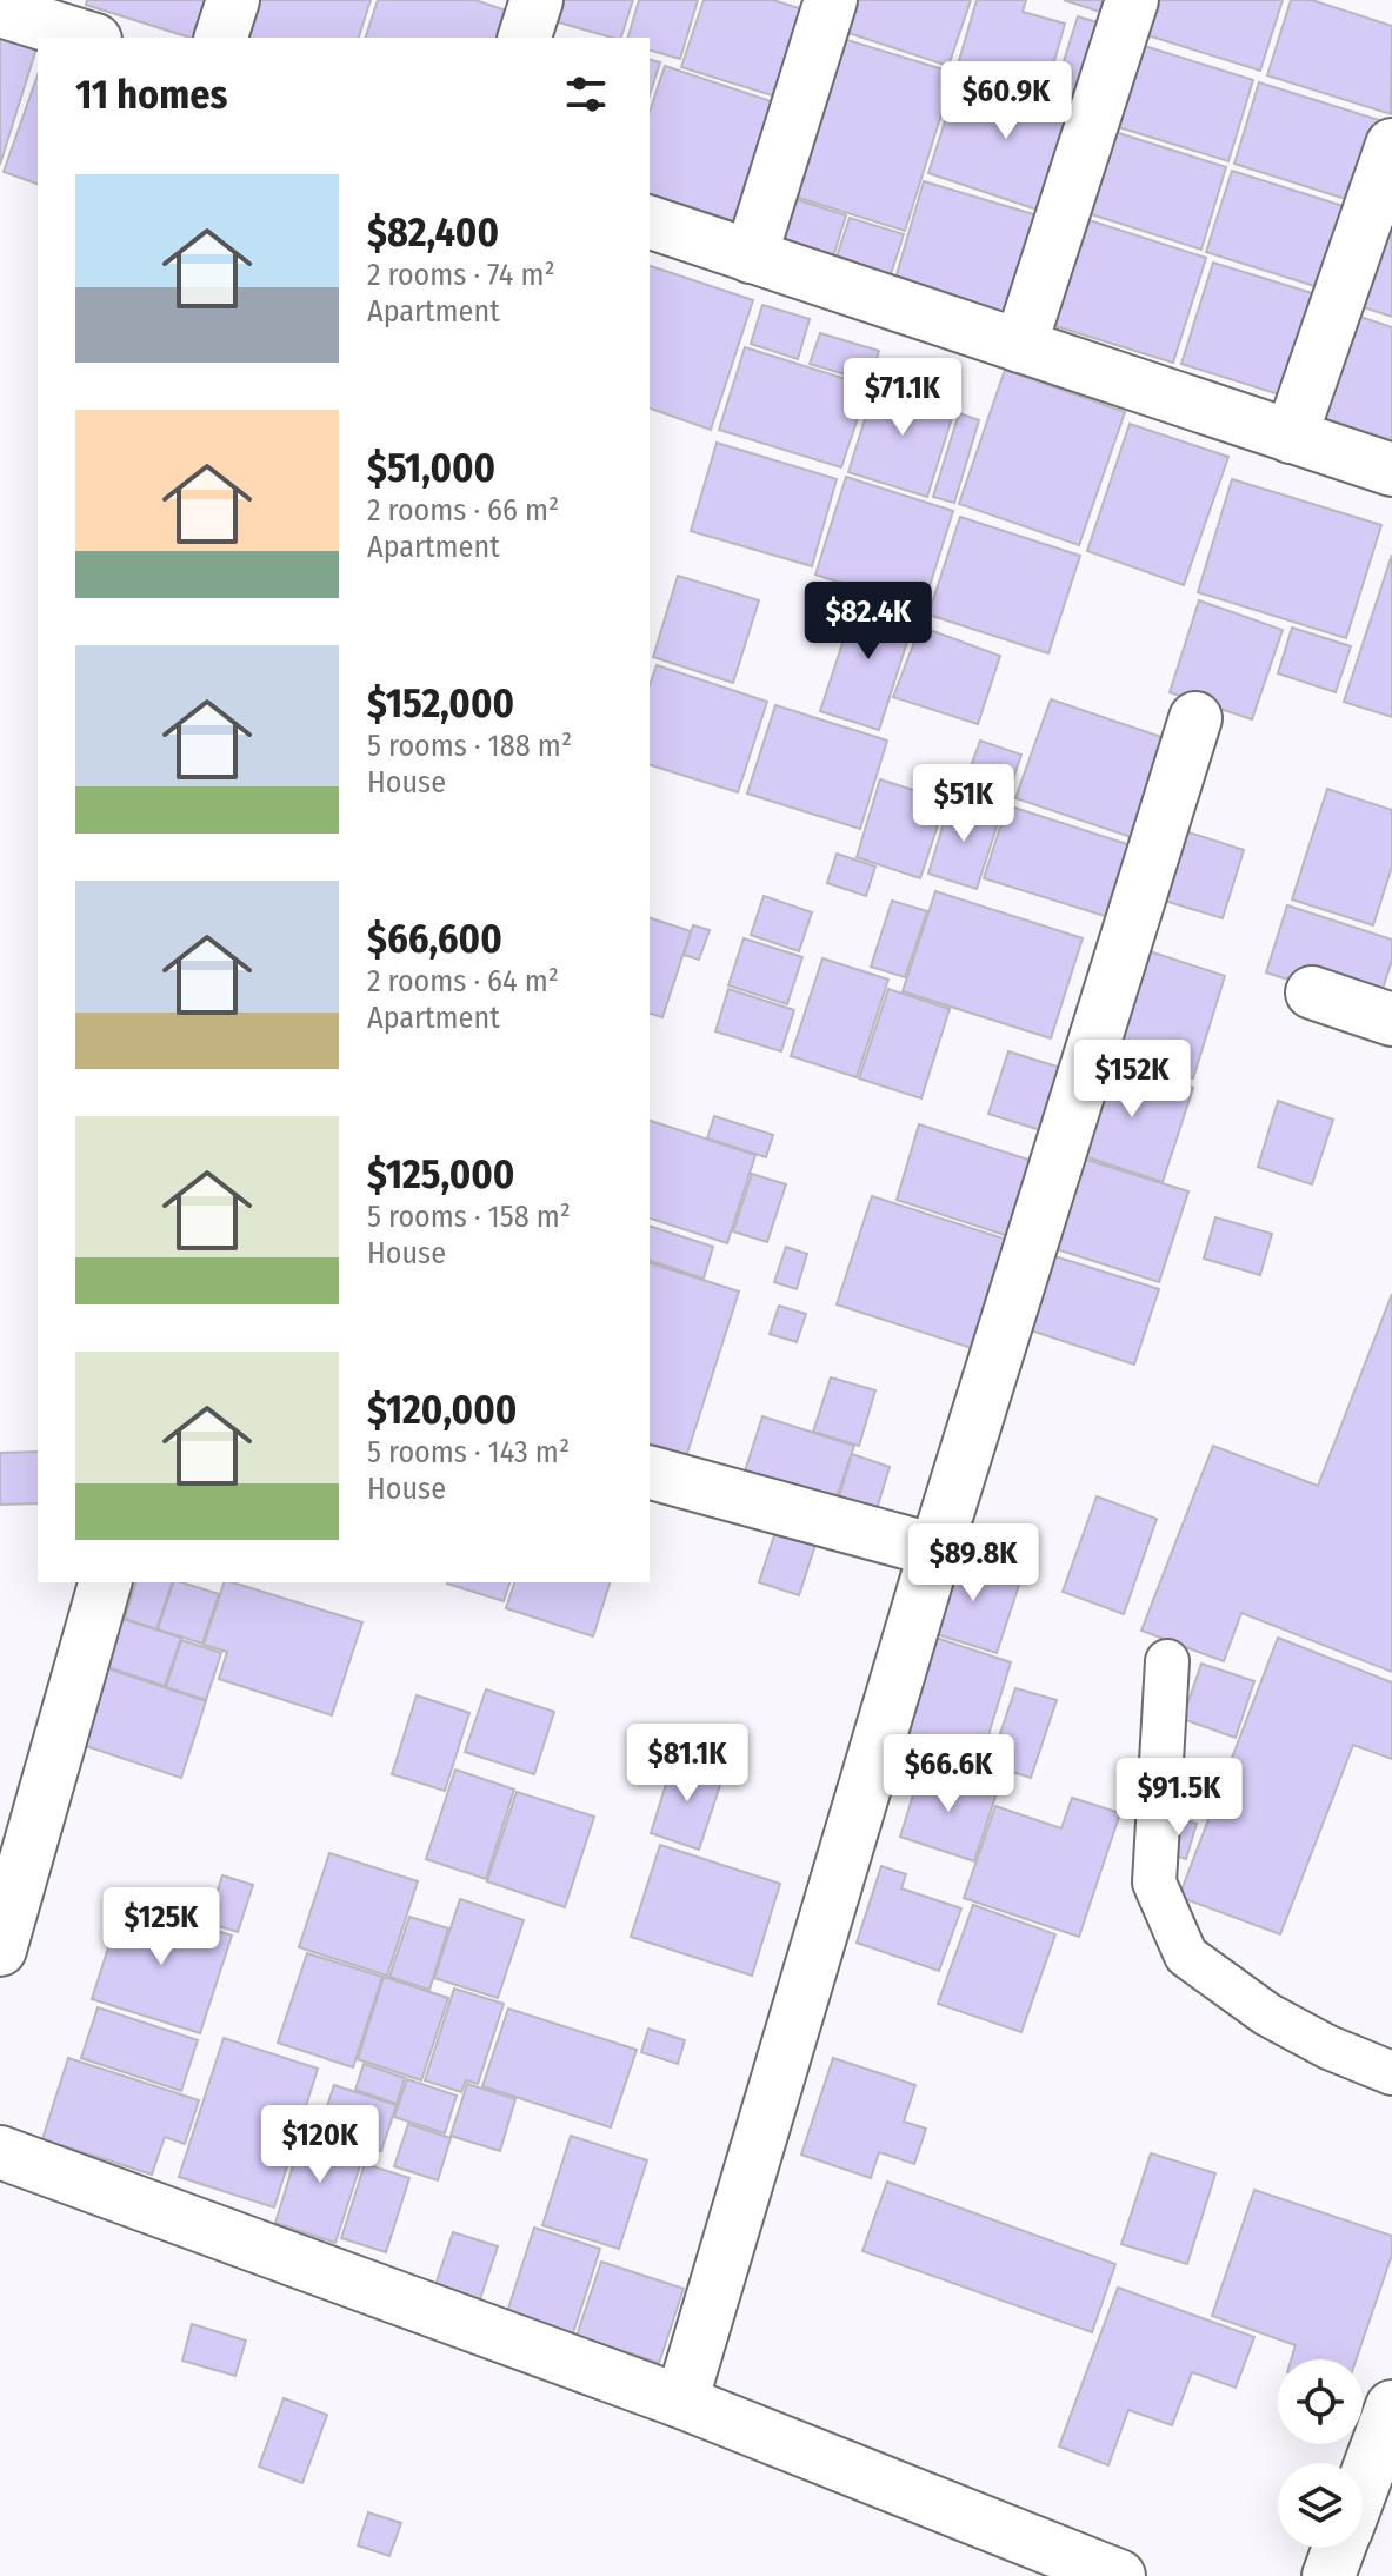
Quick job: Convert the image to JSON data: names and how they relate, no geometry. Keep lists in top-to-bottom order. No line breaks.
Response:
{"page":{"heading":"11 homes","price":["$60.9K","$71.1K","$82.4K","$51K","$152K","$89.8K","$81.1K","$66.6K","$91.5K","$125K","$120K"],"list":[{"name":"$82,400","note":"2 rooms · 74 m² · Apartment"},{"name":"$51,000","note":"2 rooms · 66 m² · Apartment"},{"name":"$152,000","note":"5 rooms · 188 m² · House"},{"name":"$66,600","note":"2 rooms · 64 m² · Apartment"},{"name":"$125,000","note":"5 rooms · 158 m² · House"},{"name":"$120,000","note":"5 rooms · 143 m² · House"}]}}
